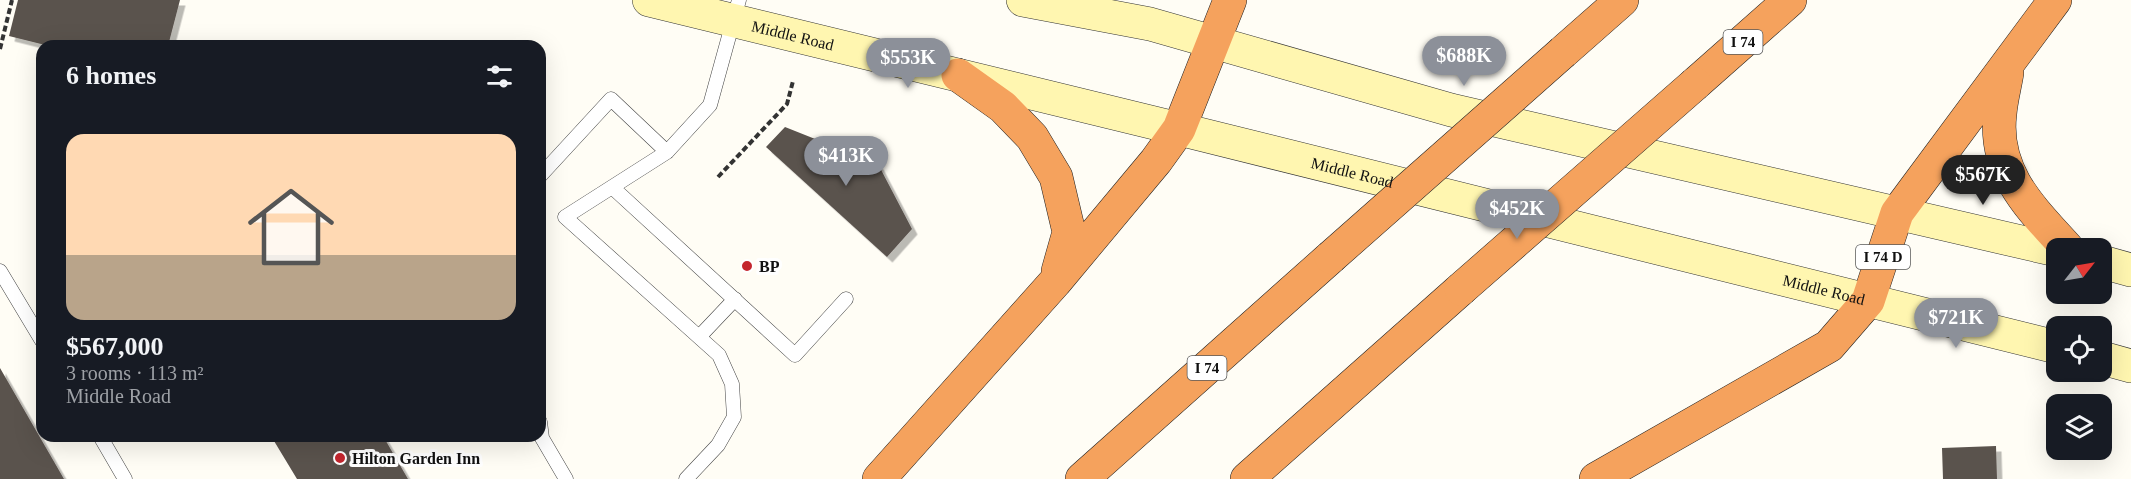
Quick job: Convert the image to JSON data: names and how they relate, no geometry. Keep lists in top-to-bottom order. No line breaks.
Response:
{"streets":{"highway":["I 74","I 74 D"],"main road":["Middle Road"]},"crossings":[["Middle Road","I 74 D"]],"places":["BP","Hilton Garden Inn"],"north":"top right","page":{"price":["$688K","$553K","$413K","$567K","$452K","$721K"],"heading":"6 homes","list":[{"name":"$567,000","note":"3 rooms · 113 m² · Middle Road"}]}}
